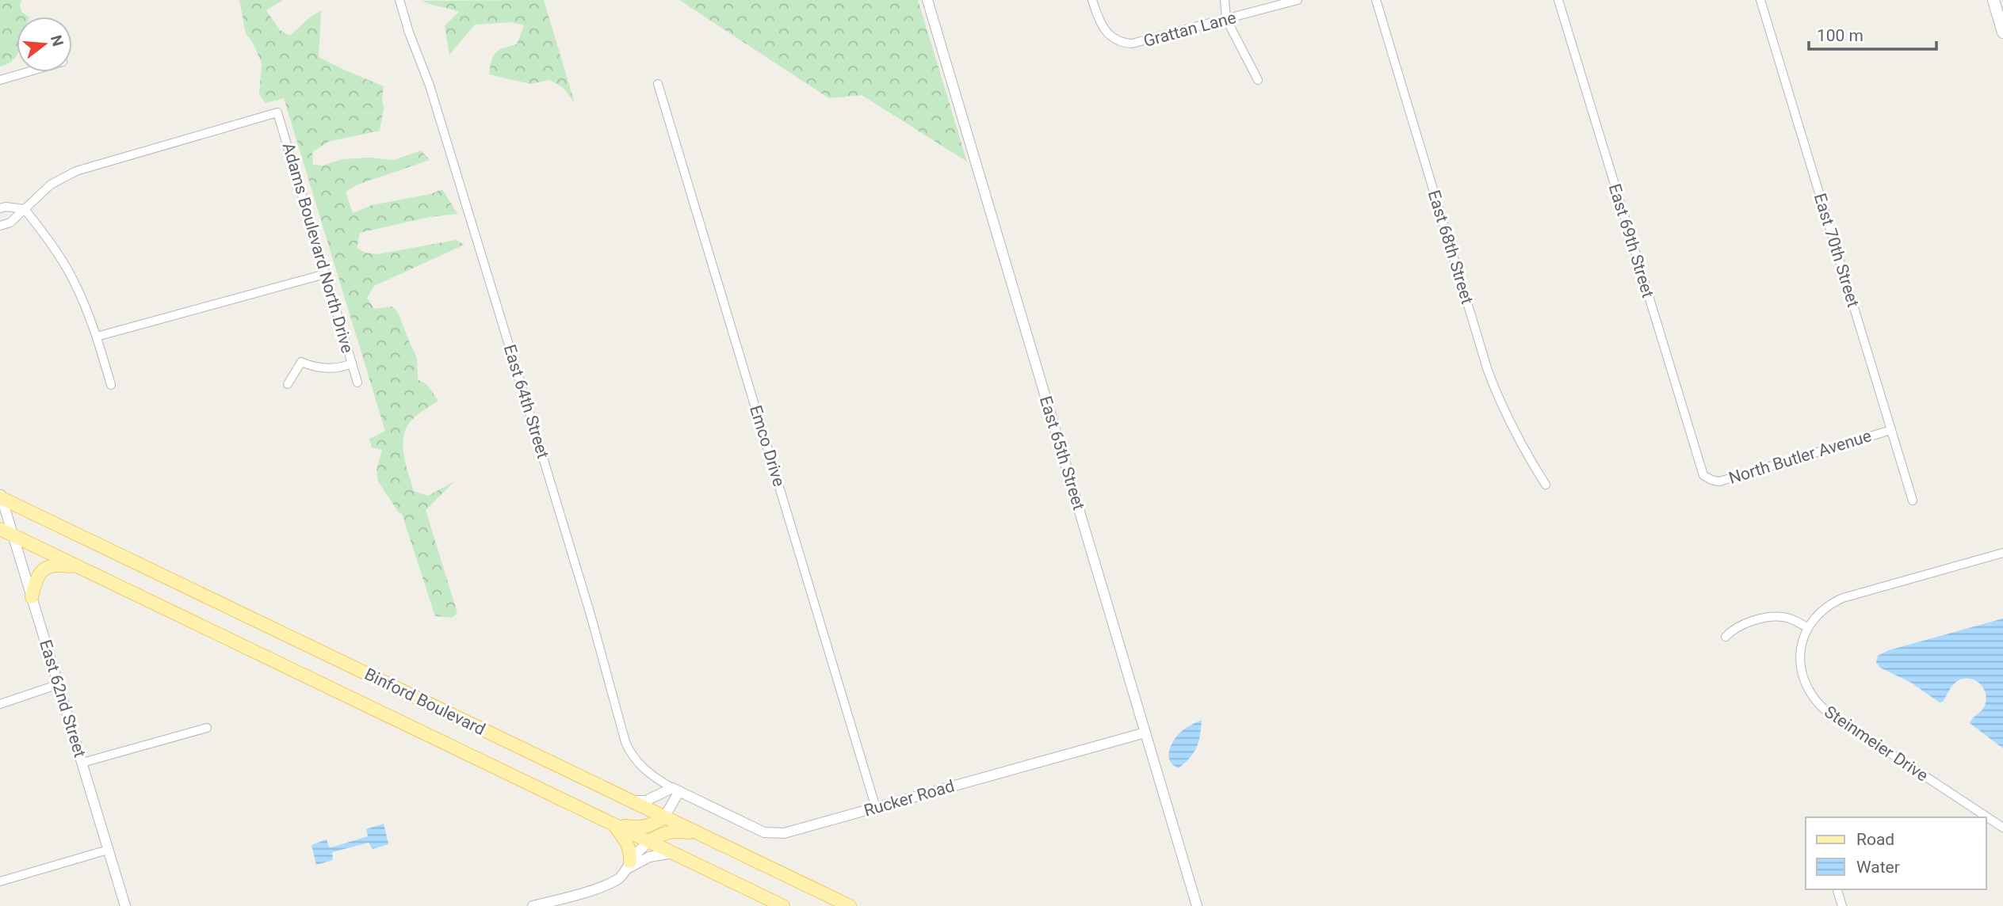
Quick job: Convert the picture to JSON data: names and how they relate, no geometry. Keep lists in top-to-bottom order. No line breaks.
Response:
{"streets":{"main road":["Binford Boulevard"],"street":["Grattan Lane","East 69th Street","East 68th Street","Adams Boulevard North Drive","East 70th Street","East 64th Street","Emco Drive","East 65th Street","North Butler Avenue","East 62nd Street","Steinmeier Drive","Rucker Road"]},"crossings":[["East 69th Street","North Butler Avenue"],["East 70th Street","North Butler Avenue"],["East 64th Street","Rucker Road"],["Emco Drive","Rucker Road"],["East 65th Street","Rucker Road"],["East 62nd Street","Binford Boulevard"]],"legend":["Road","Water"],"scale_bar":"100 m","north":"right"}
